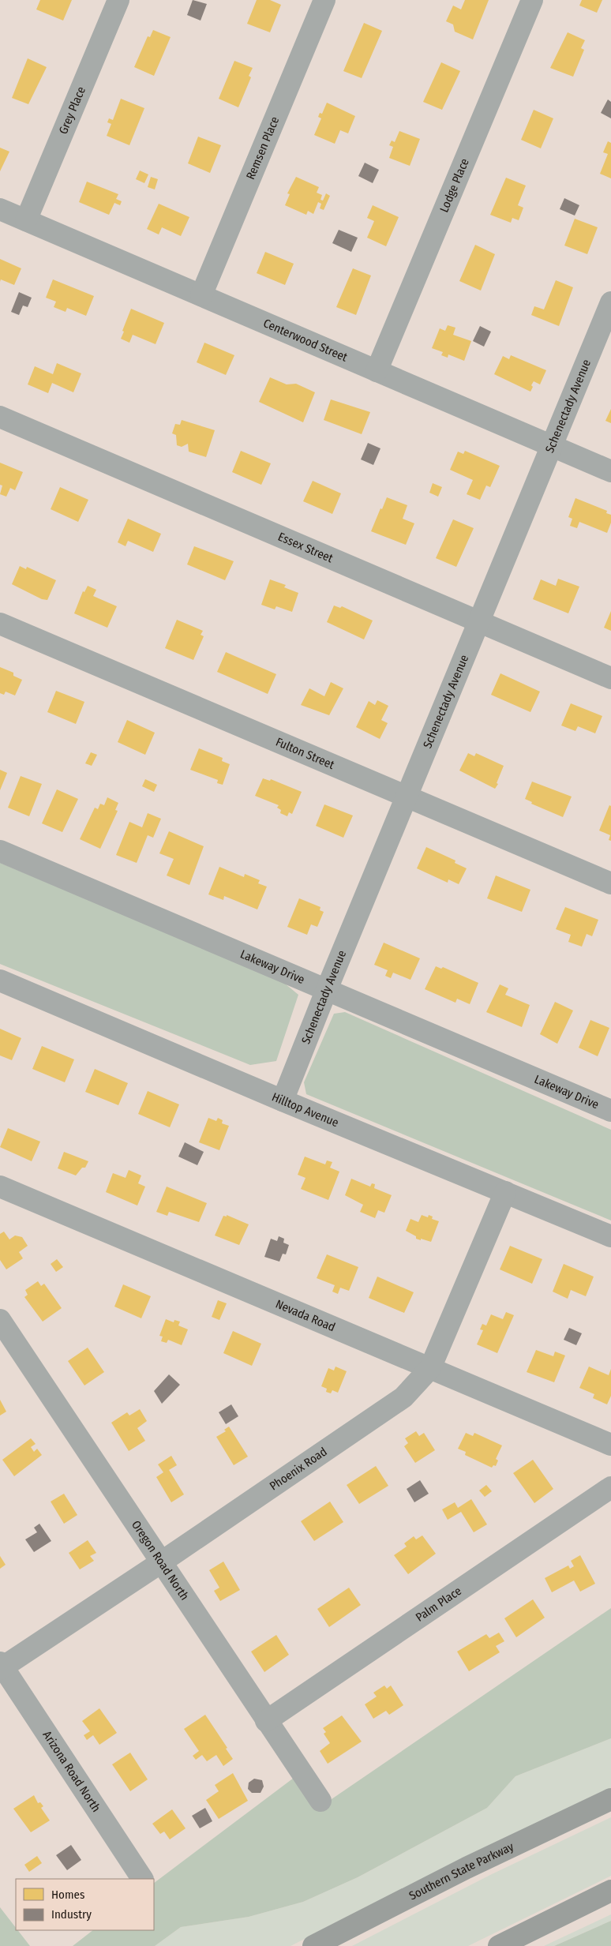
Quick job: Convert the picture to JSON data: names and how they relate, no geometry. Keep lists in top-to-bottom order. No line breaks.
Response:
{"streets":{"highway":["Southern State Parkway"],"street":["Grey Place","Remsen Place","Lodge Place","Centerwood Street","Schenectady Avenue","Essex Street","Fulton Street","Lakeway Drive","Hilltop Avenue","Nevada Road","Phoenix Road","Oregon Road North","Palm Place","Arizona Road North"]},"crossings":[["Grey Place","Centerwood Street"],["Remsen Place","Centerwood Street"],["Lodge Place","Centerwood Street"],["Centerwood Street","Schenectady Avenue"],["Schenectady Avenue","Essex Street"],["Schenectady Avenue","Fulton Street"],["Schenectady Avenue","Lakeway Drive"],["Schenectady Avenue","Hilltop Avenue"],["Hilltop Avenue","Phoenix Road"],["Nevada Road","Phoenix Road"],["Phoenix Road","Oregon Road North"],["Phoenix Road","Arizona Road North"],["Oregon Road North","Palm Place"]],"legend":["Homes","Industry"]}
